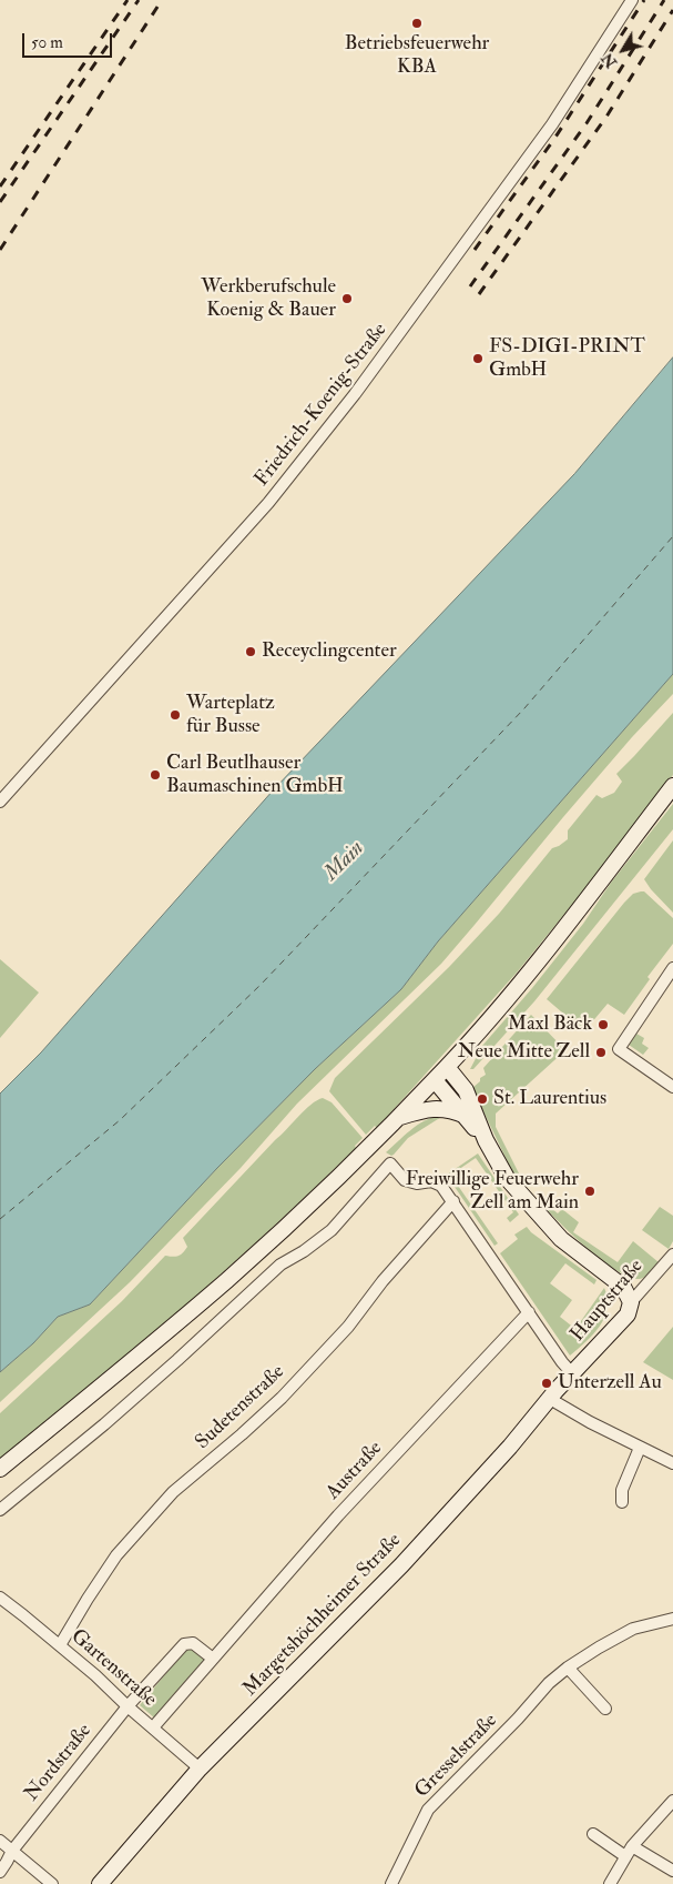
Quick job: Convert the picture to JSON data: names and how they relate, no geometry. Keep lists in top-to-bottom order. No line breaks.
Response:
{"streets":{"street":["Friedrich-Koenig-Straße","Hauptstraße","Sudetenstraße","Austraße","Margetshöchheimer Straße","Gartenstraße","Gresselstraße","Nordstraße"]},"crossings":[["Hauptstraße","Margetshöchheimer Straße"],["Sudetenstraße","Gartenstraße"],["Austraße","Gartenstraße"],["Margetshöchheimer Straße","Gartenstraße"],["Gartenstraße","Nordstraße"]],"water":["Main"],"places":["Betriebsfeuerwehr KBA","Werkberufschule Koenig & Bauer","FS-DIGI-PRINT GmbH","Receyclingcenter","Warteplatz für Busse","Carl Beutlhauser Baumaschinen GmbH","Maxl Bäck","Neue Mitte Zell","St. Laurentius","Freiwillige Feuerwehr Zell am Main","Unterzell Au"],"scale_bar":"50 m","north":"bottom left"}
